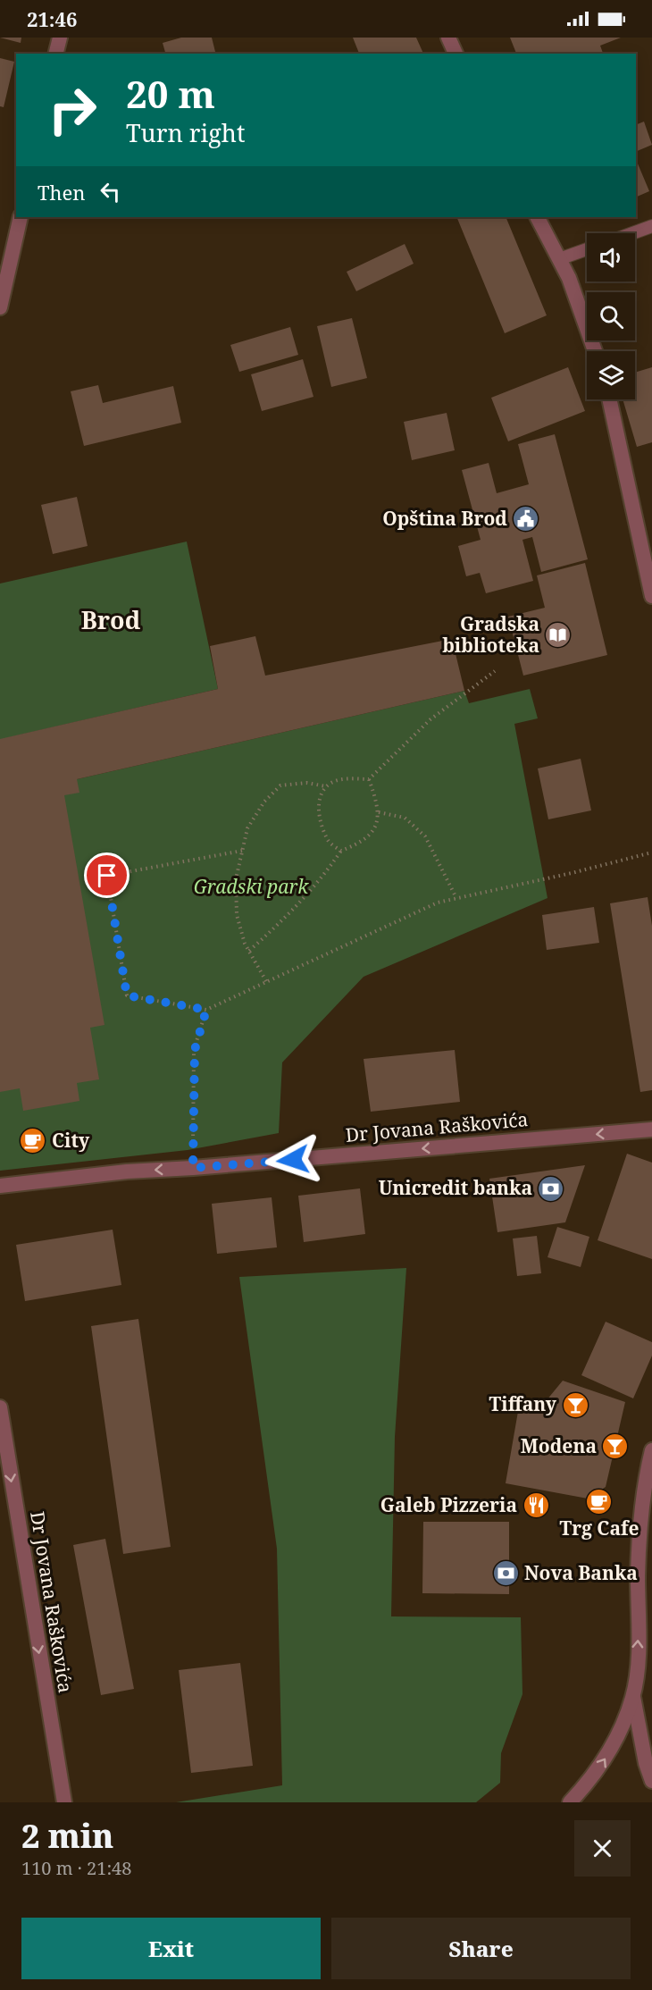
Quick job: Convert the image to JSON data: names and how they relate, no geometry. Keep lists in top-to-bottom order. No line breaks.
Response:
{"streets":{"street":["Dr Jovana Raškovića"]},"districts":["Brod"],"parks":["Gradski park"],"places":{"public building":["Opština Brod"],"library":["Gradska biblioteka"],"cafe":["City","Trg Cafe"],"bank":["Unicredit banka","Nova Banka"],"bar":["Tiffany","Modena"],"restaurant":["Galeb Pizzeria"]},"page":{"status":"21:46","turn":["20 m","Turn right"],"then":"Then","heading":["2 min","110 m · 21:48"],"buttons":["Exit","Share"]}}
